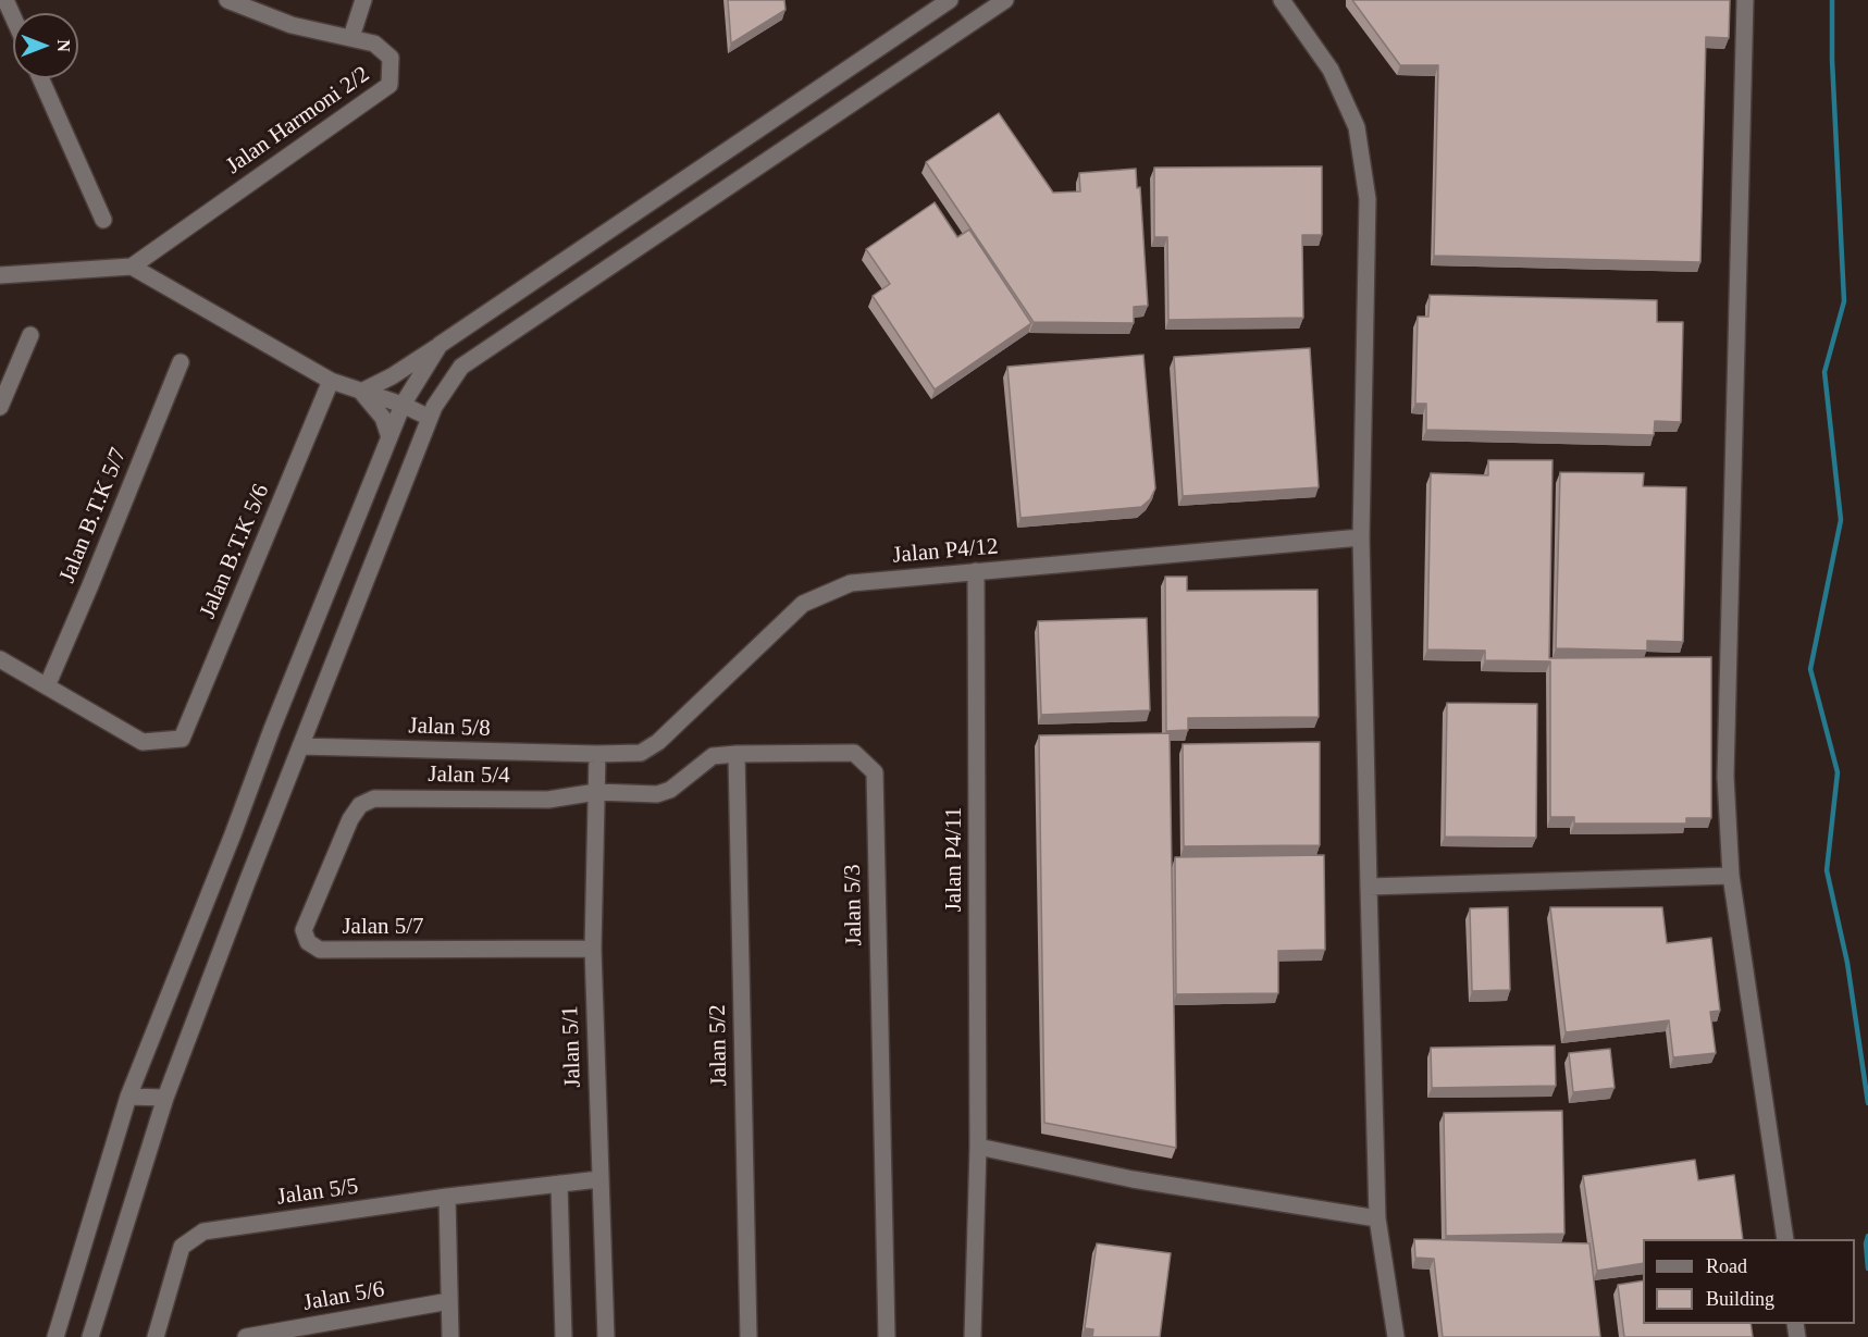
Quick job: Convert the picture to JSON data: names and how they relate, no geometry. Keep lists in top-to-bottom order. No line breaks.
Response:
{"streets":{"street":["Jalan Harmoni 2/2","Jalan B.T.K 5/7","Jalan B.T.K 5/6","Jalan P4/12","Jalan 5/8","Jalan 5/4","Jalan P4/11","Jalan 5/3","Jalan 5/7","Jalan 5/2","Jalan 5/1","Jalan 5/5","Jalan 5/6"]},"crossings":[["Jalan B.T.K 5/7","Jalan B.T.K 5/6"],["Jalan P4/12","Jalan 5/8"],["Jalan P4/12","Jalan P4/11"],["Jalan P4/12","Jalan 5/1"],["Jalan 5/8","Jalan 5/1"],["Jalan 5/4","Jalan 5/3"],["Jalan 5/4","Jalan 5/7"],["Jalan 5/4","Jalan 5/1"],["Jalan 5/3","Jalan 5/2"],["Jalan 5/3","Jalan 5/1"],["Jalan 5/7","Jalan 5/1"],["Jalan 5/1","Jalan 5/5"]],"legend":["Road","Building"],"north":"right"}
